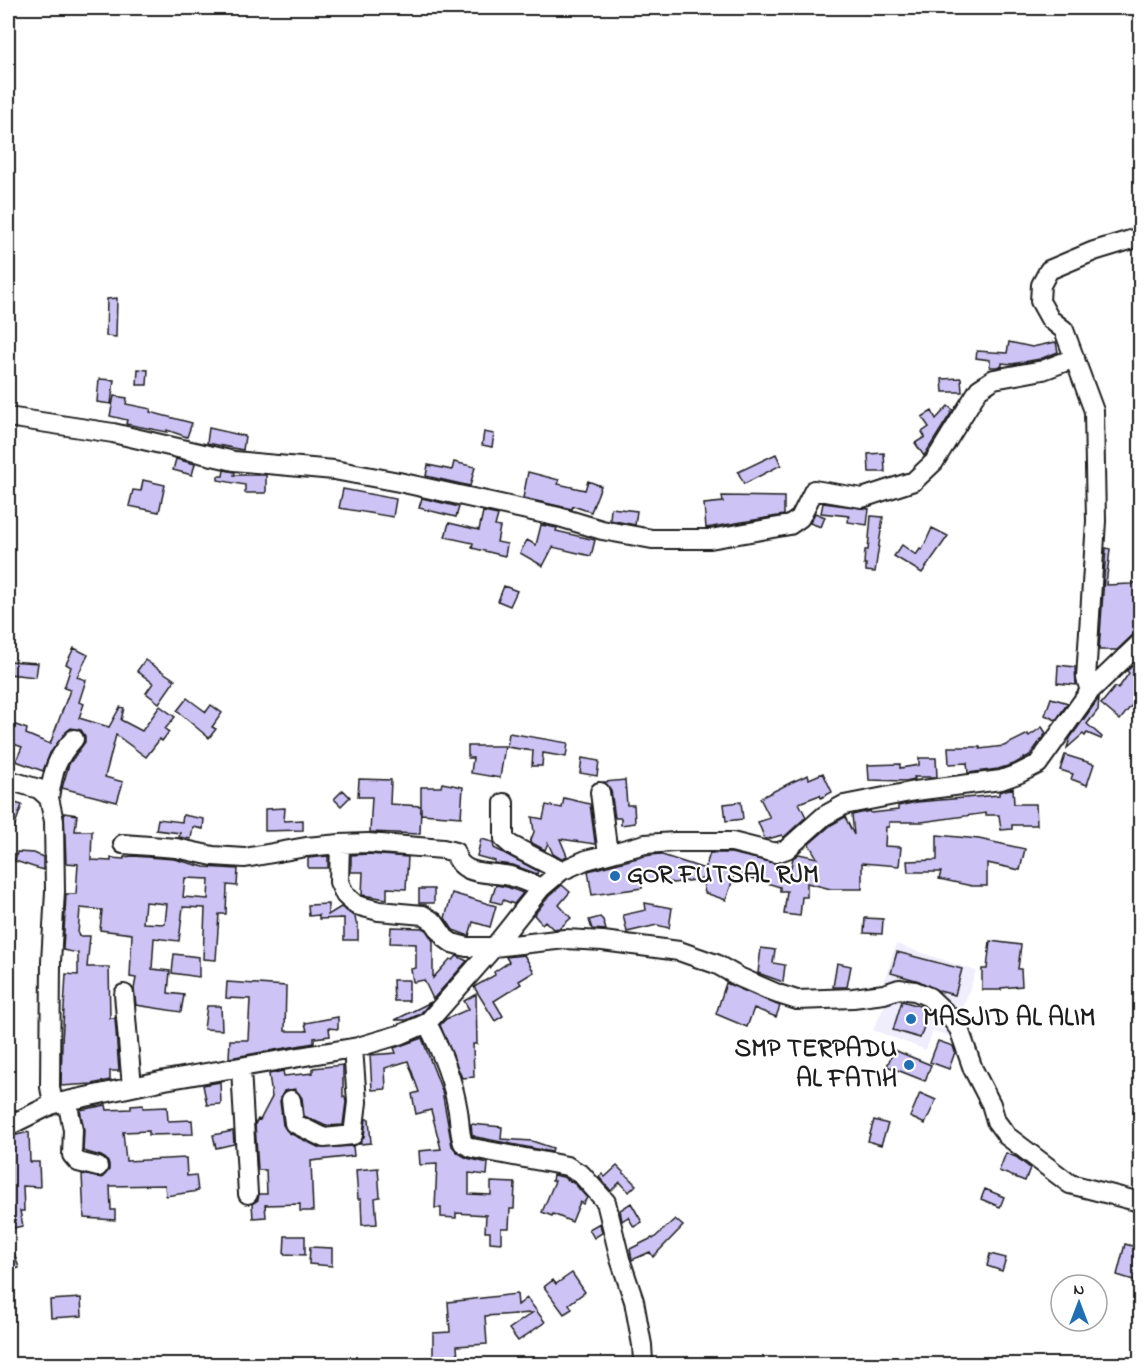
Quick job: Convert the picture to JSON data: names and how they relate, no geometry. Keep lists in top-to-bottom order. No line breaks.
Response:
{"places":["GOR FUTSAL RJM","MASJID AL ALIM","SMP TERPADU AL FATIH"],"north":"top"}
